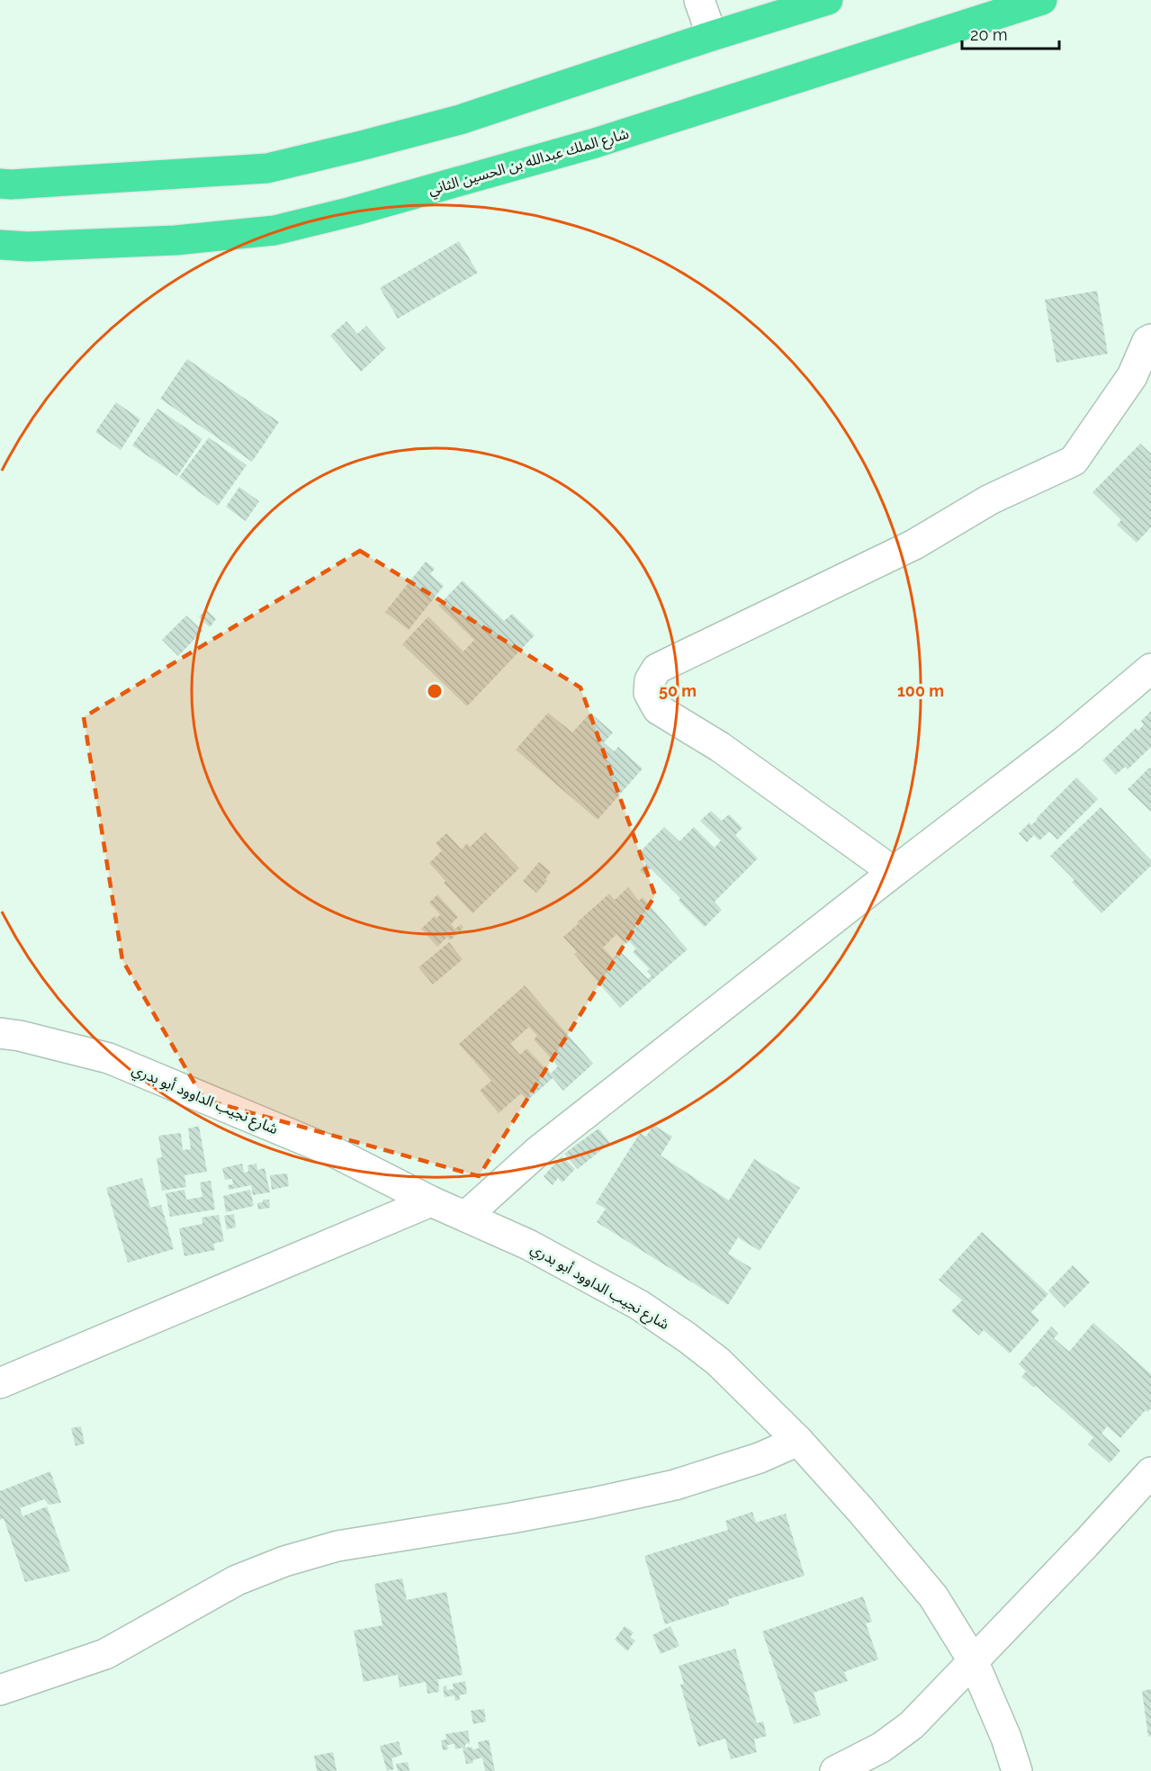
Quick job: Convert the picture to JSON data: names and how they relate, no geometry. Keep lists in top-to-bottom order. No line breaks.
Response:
{"streets":{"highway":["شارع الملك عبدالله بن الحسين الثاني"],"street":["شارع نجيب الداوود أبو بدري"]},"scale_bar":"20 m","rings":["50 m","100 m"]}
